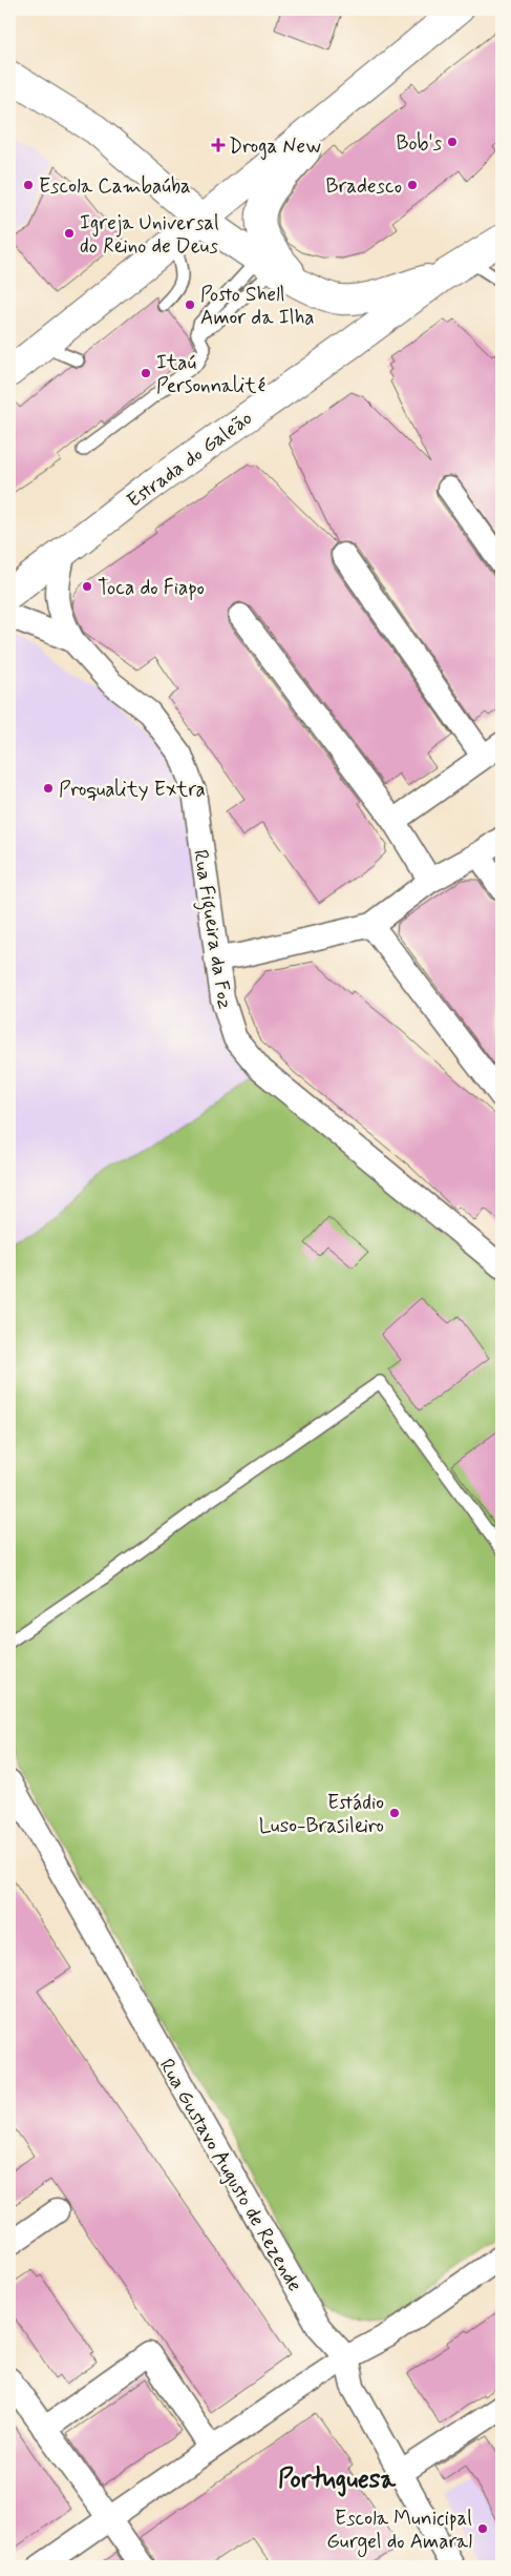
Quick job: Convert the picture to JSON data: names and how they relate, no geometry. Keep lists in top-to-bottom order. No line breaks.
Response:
{"streets":{"main road":["Estrada do Galeão"],"street":["Rua Figueira da Foz","Rua Gustavo Augusto de Rezende"]},"crossings":[["Estrada do Galeão","Rua Figueira da Foz"]],"districts":["Portuguesa"],"places":{"other":["Bob's","Escola Cambaúba","Bradesco","Igreja Universal do Reino de Deus","Posto Shell Amor da Ilha","Itaú Personnalité","Toca do Fiapo","Proquality Extra","Estádio Luso-Brasileiro","Escola Municipal Gurgel do Amaral"],"health":["Droga New"]}}
